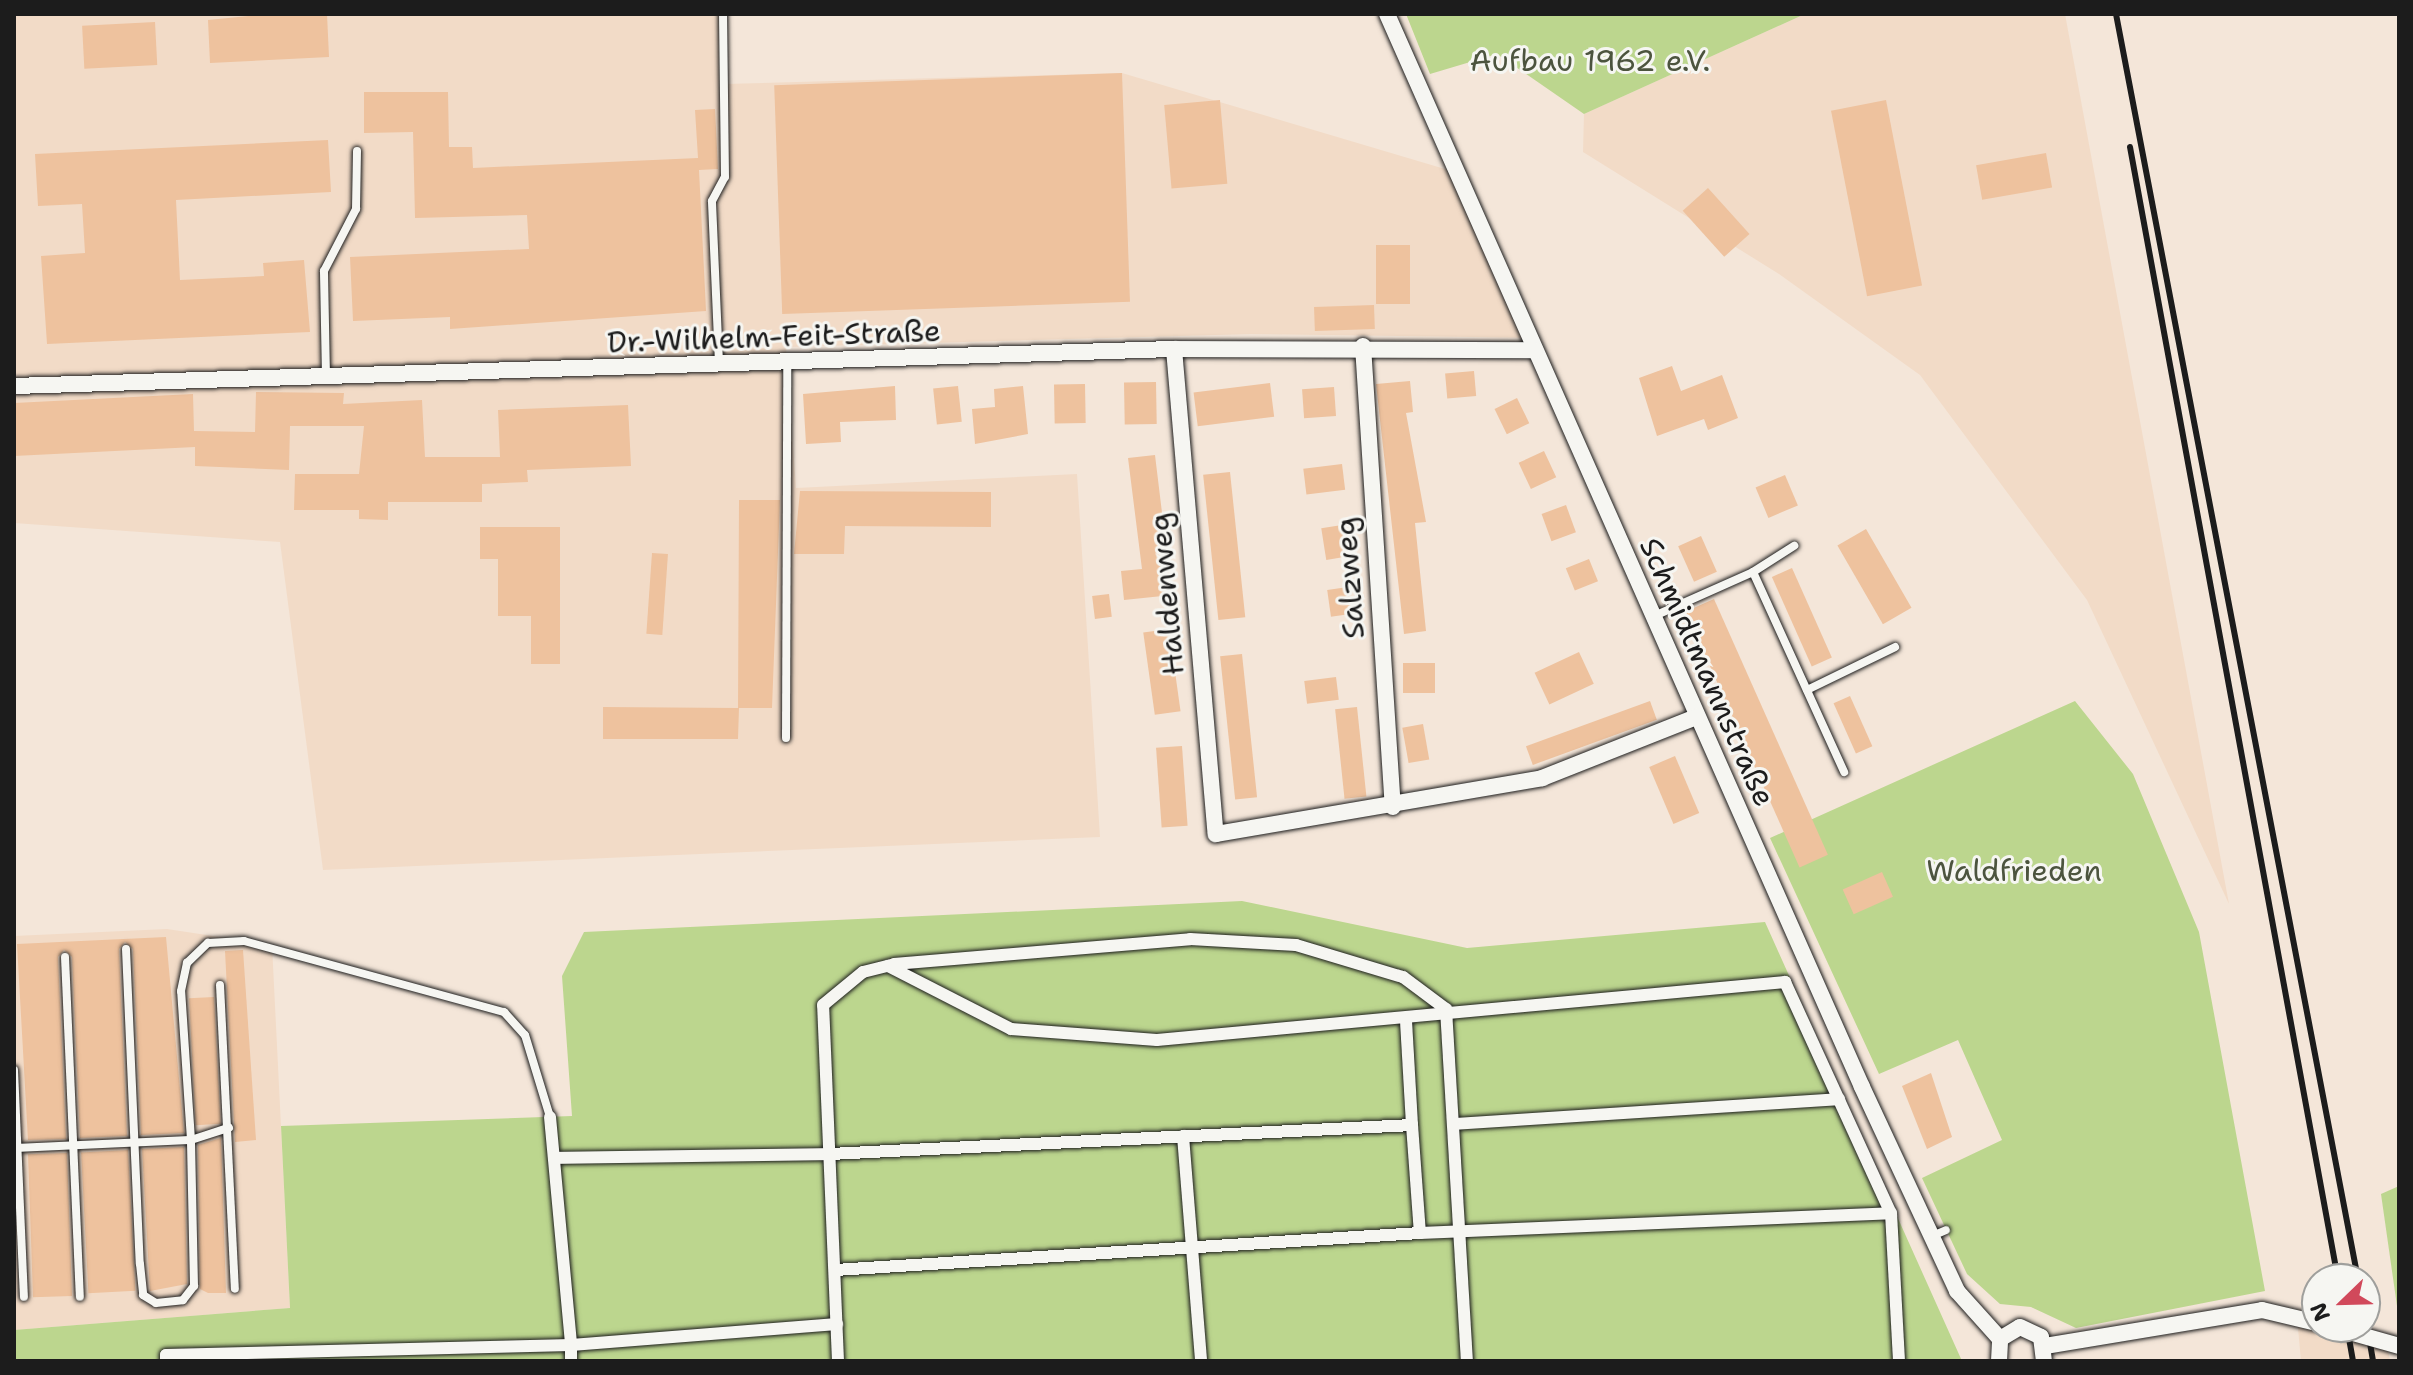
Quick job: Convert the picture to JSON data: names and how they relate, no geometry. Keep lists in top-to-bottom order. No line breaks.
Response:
{"streets":{"street":["Dr.-Wilhelm-Feit-Straße","Salzweg","Haldenweg","Schmidtmannstraße"]},"crossings":[["Dr.-Wilhelm-Feit-Straße","Salzweg"],["Dr.-Wilhelm-Feit-Straße","Haldenweg"],["Dr.-Wilhelm-Feit-Straße","Schmidtmannstraße"],["Salzweg","Haldenweg"]],"parks":["Aufbau 1962 e.V.","Waldfrieden"],"north":"bottom left"}
